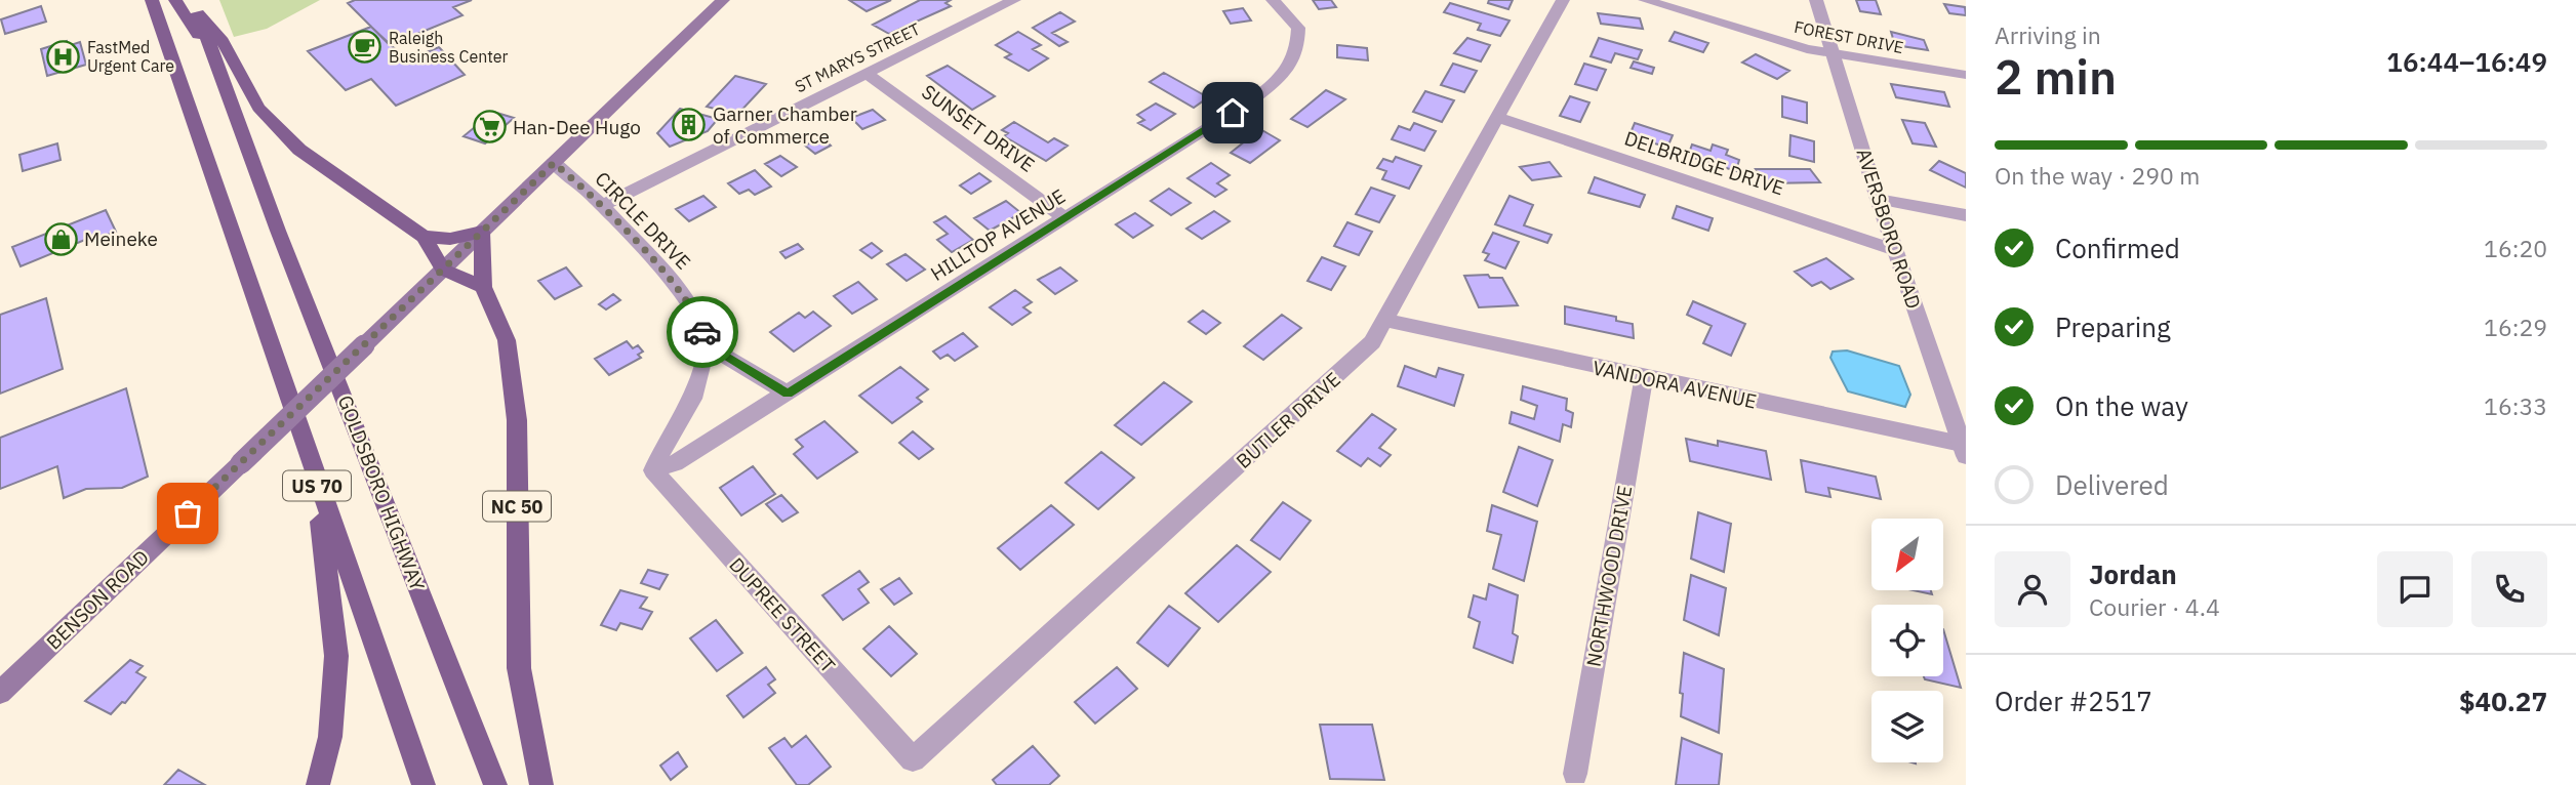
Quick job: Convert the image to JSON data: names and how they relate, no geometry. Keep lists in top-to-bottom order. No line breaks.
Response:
{"streets":{"main road":["US 70","GOLDSBORO HIGHWAY","NC 50","BENSON ROAD"],"street":["FOREST DRIVE","ST MARYS STREET","SUNSET DRIVE","DELBRIDGE DRIVE","CIRCLE DRIVE","AVERSBORO ROAD","HILLTOP AVENUE","VANDORA AVENUE","BUTLER DRIVE","NORTHWOOD DRIVE","DUPREE STREET"]},"crossings":[["FOREST DRIVE","AVERSBORO ROAD"],["ST MARYS STREET","SUNSET DRIVE"],["ST MARYS STREET","CIRCLE DRIVE"],["SUNSET DRIVE","HILLTOP AVENUE"],["DELBRIDGE DRIVE","AVERSBORO ROAD"],["DELBRIDGE DRIVE","BUTLER DRIVE"],["CIRCLE DRIVE","BENSON ROAD"],["AVERSBORO ROAD","VANDORA AVENUE"],["HILLTOP AVENUE","DUPREE STREET"],["VANDORA AVENUE","BUTLER DRIVE"],["VANDORA AVENUE","NORTHWOOD DRIVE"],["BUTLER DRIVE","DUPREE STREET"],["NC 50","BENSON ROAD"]],"places":{"cafe":["Raleigh Business Center"],"hospital":["FastMed Urgent Care"],"building":["Garner Chamber of Commerce"],"supermarket":["Han-Dee Hugo"],"shop":["Meineke"]},"north":"bottom left","page":{"heading":["2 min","Arriving in","16:44–16:49"],"panel":["Jordan","Courier · 4.4","Order #2517","$40.27"],"bar":"On the way · 290 m","list":[["Confirmed","16:20"],["Preparing","16:29"],["On the way","16:33"],"Delivered"]}}
